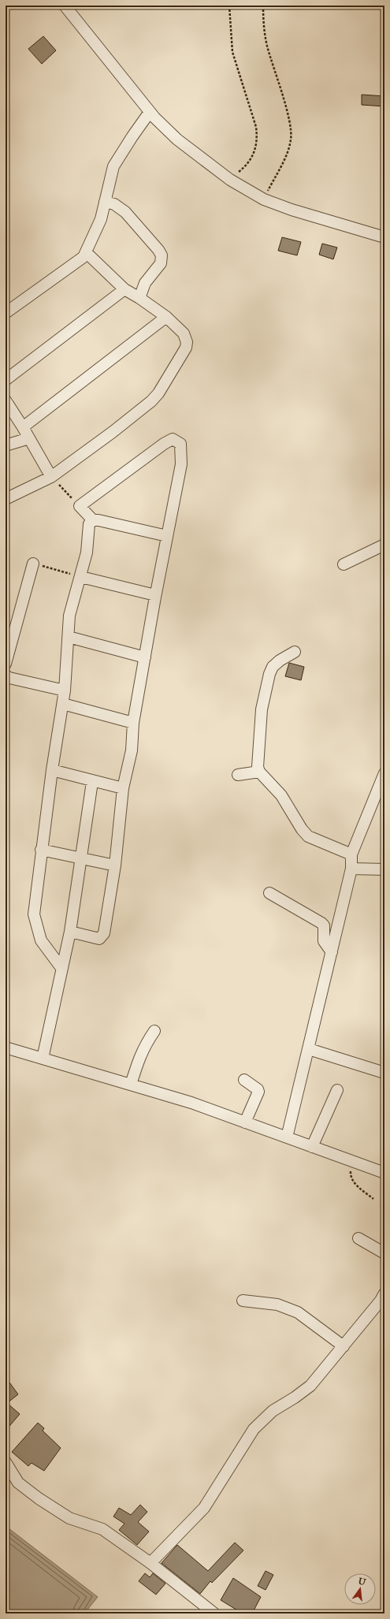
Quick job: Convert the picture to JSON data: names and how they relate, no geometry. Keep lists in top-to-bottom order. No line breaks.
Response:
{"north":"top"}
